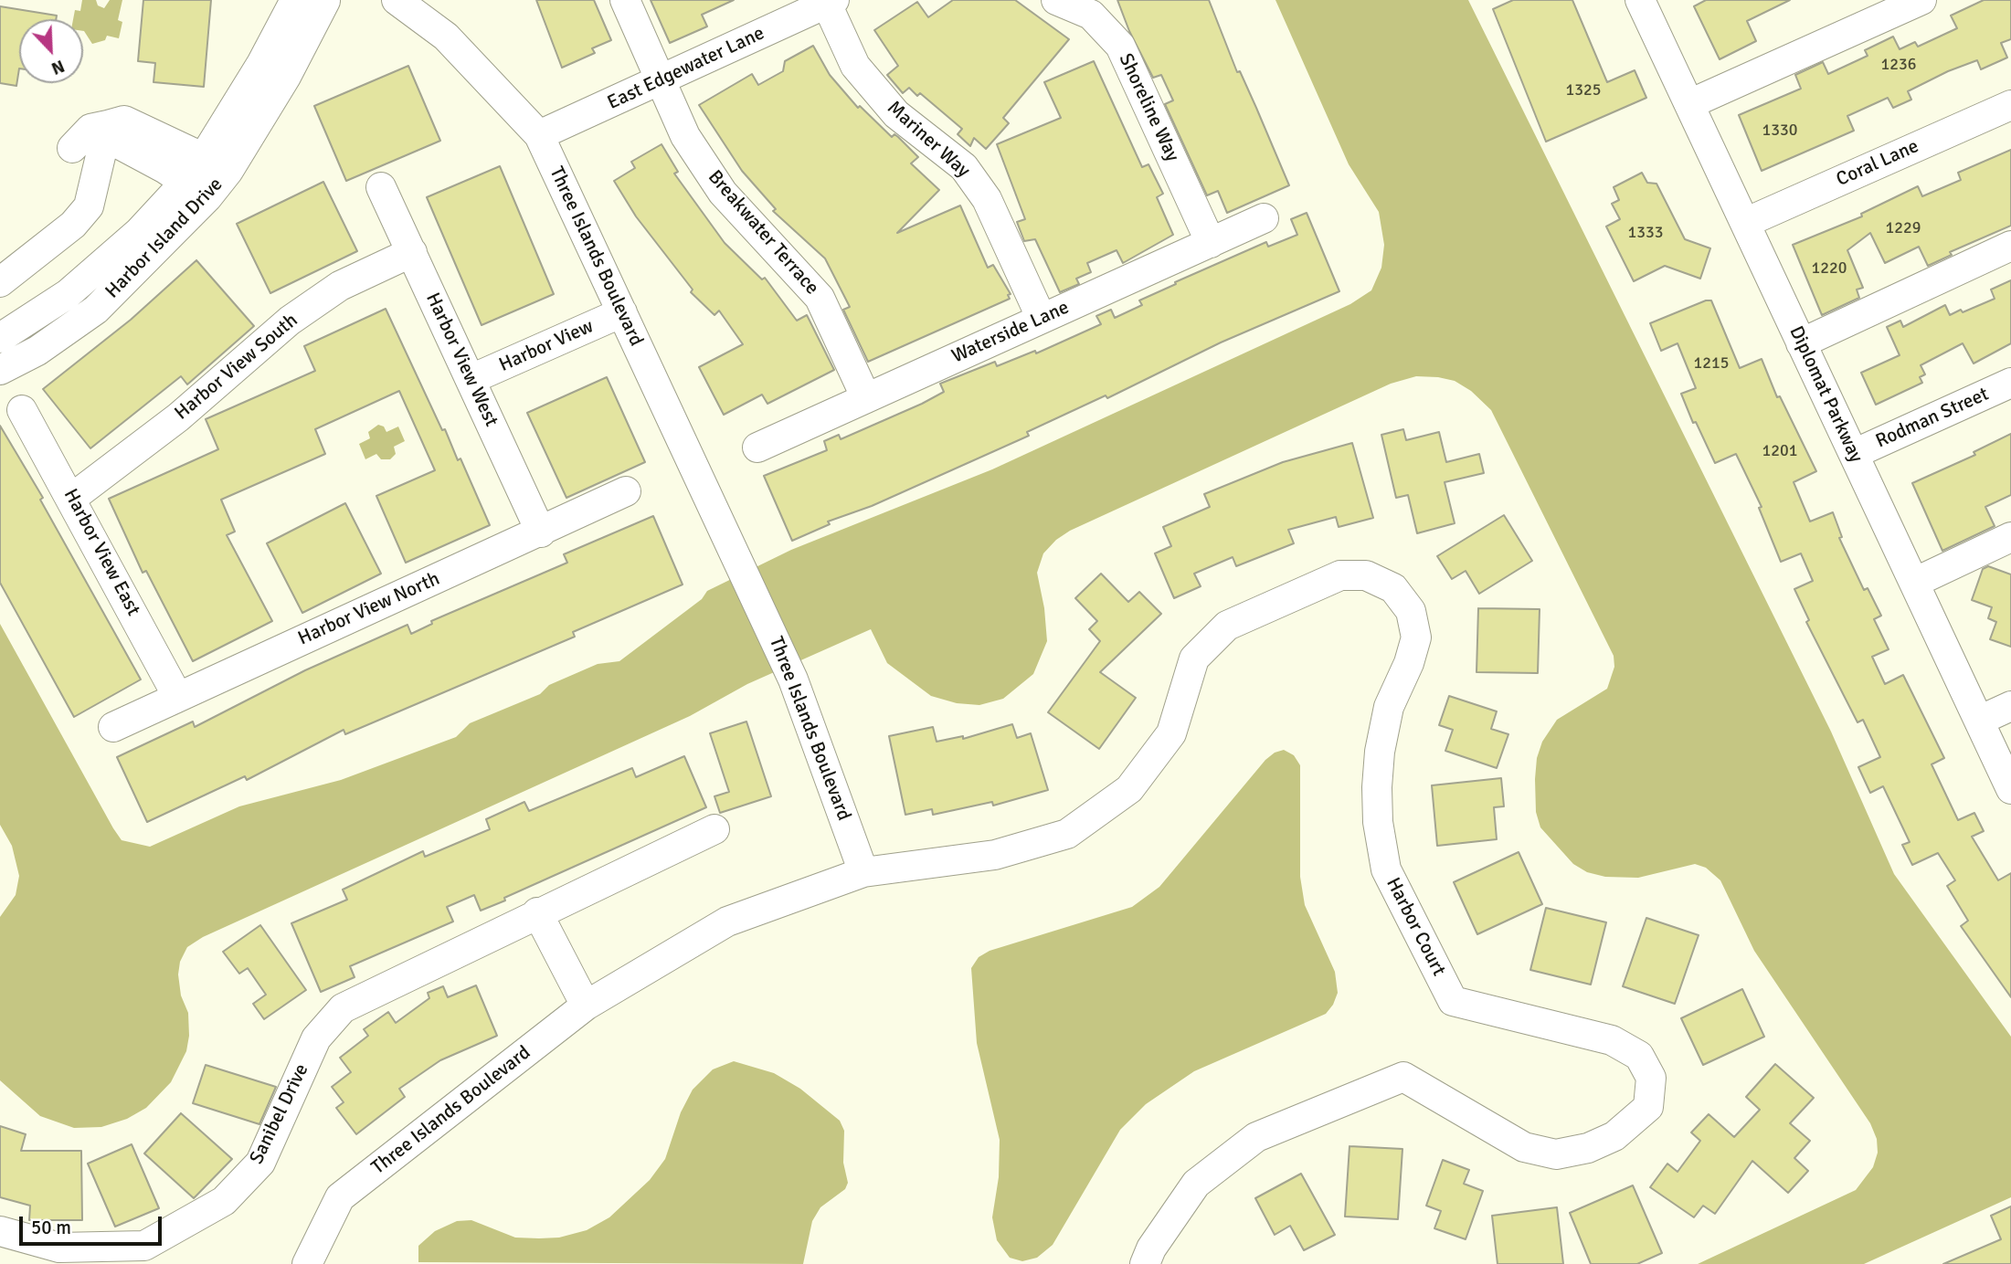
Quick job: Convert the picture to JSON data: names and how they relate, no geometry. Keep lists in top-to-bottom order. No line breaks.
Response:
{"streets":{"street":["East Edgewater Lane","Shoreline Way","Mariner Way","Coral Lane","Breakwater Terrace","Harbor Island Drive","Three Islands Boulevard","Waterside Lane","Harbor View","Harbor View West","Harbor View South","Diplomat Parkway","Rodman Street","Harbor View East","Harbor View North","Harbor Court","Sanibel Drive"]},"crossings":[["East Edgewater Lane","Mariner Way"],["East Edgewater Lane","Breakwater Terrace"],["East Edgewater Lane","Three Islands Boulevard"],["Shoreline Way","Waterside Lane"],["Mariner Way","Waterside Lane"],["Coral Lane","Diplomat Parkway"],["Breakwater Terrace","Waterside Lane"],["Three Islands Boulevard","Harbor View"],["Three Islands Boulevard","Harbor Court"],["Harbor View","Harbor View West"],["Harbor View West","Harbor View South"],["Harbor View West","Harbor View North"],["Harbor View South","Harbor View East"],["Diplomat Parkway","Rodman Street"],["Harbor View East","Harbor View North"]],"house_numbers":["1236","1325","1330","1229","1333","1220","1215","1201"],"scale_bar":"50 m","north":"bottom right"}
